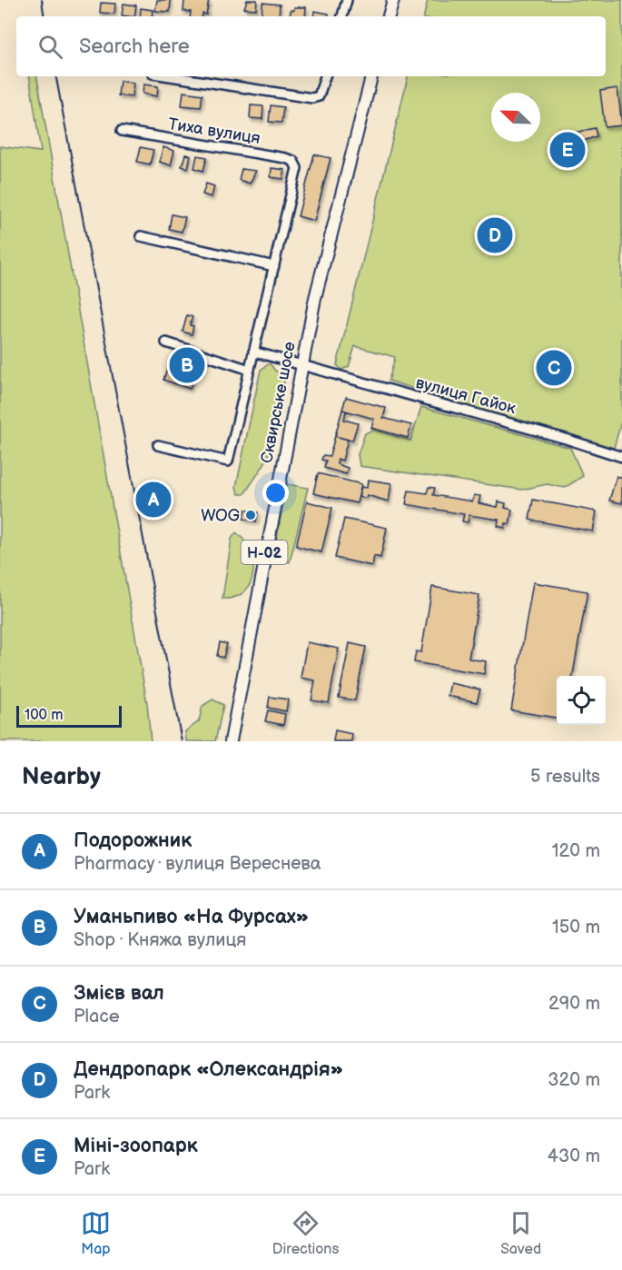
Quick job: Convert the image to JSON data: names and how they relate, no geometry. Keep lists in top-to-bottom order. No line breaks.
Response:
{"streets":{"main road":["Сквирське шосе","Н-02"],"street":["Тиха вулиця","вулиця Гайок"]},"crossings":[["вулиця Гайок","Сквирське шосе"]],"places":["WOG"],"scale_bar":"100 m","north":"top left","page":{"search":"Search here","pins":["E","D","B","C","A"],"scale":"100 m","heading":["Nearby","5 results"],"list":[{"mark":"A","name":"Подорожник","note":"Pharmacy · вулиця Вереснева","value":"120 m"},{"mark":"B","name":"Уманьпиво «На Фурсах»","note":"Shop · Княжа вулиця","value":"150 m"},{"mark":"C","name":"Змієв вал","note":"Place","value":"290 m"},{"mark":"D","name":"Дендропарк «Олександрія»","note":"Park","value":"320 m"},{"mark":"E","name":"Міні-зоопарк","note":"Park","value":"430 m"}],"nav":["Map","Directions","Saved"]}}
